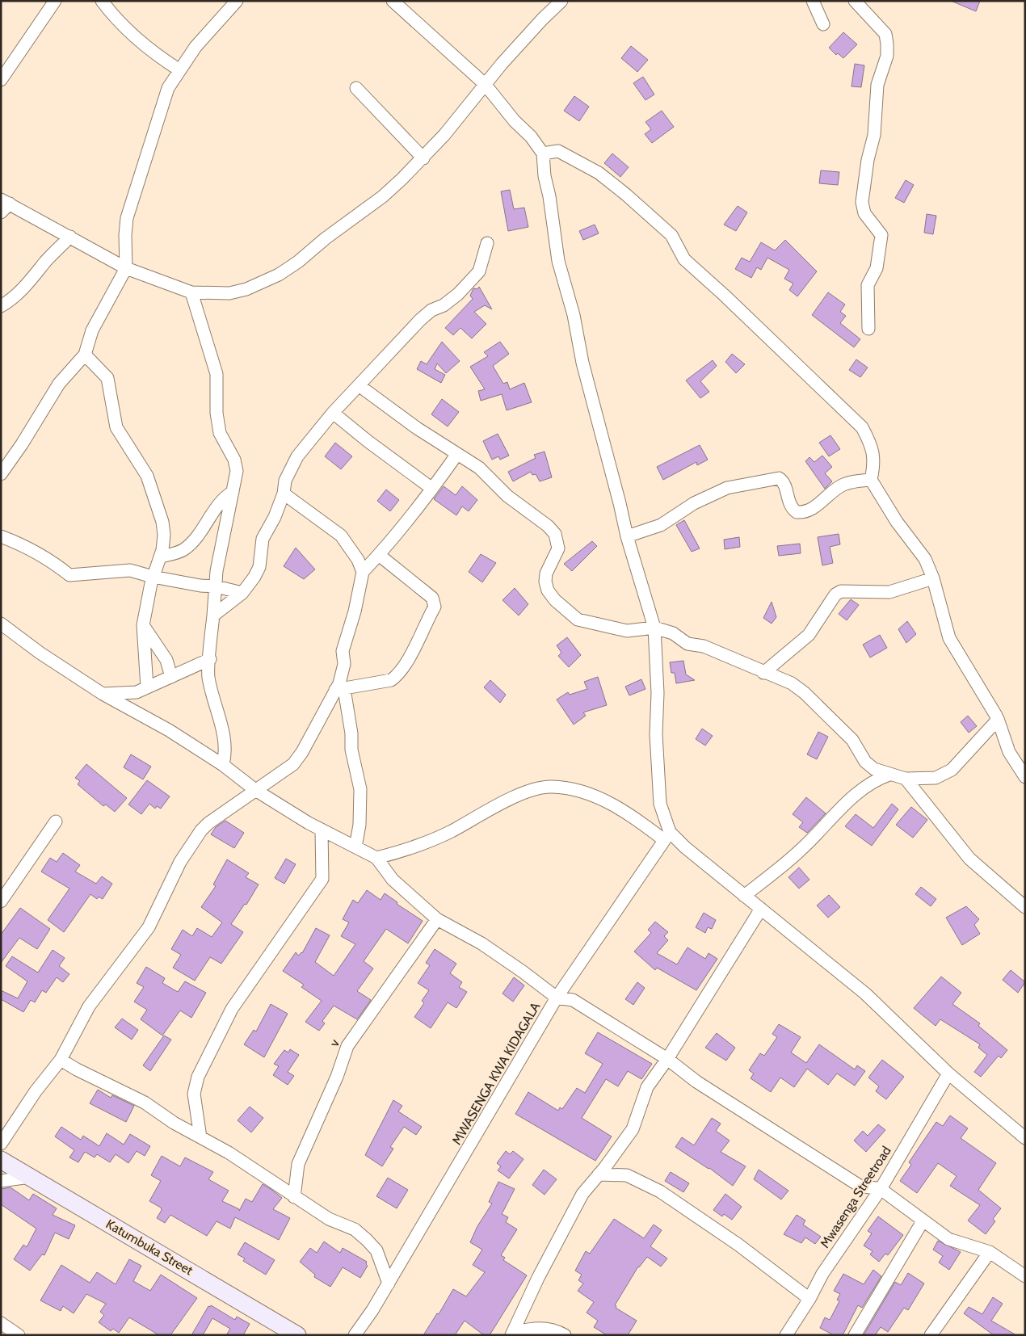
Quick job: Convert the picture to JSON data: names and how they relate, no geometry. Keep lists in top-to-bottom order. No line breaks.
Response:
{"streets":{"main road":["Katumbuka Street"],"street":["v","MWASENGA KWA KIDAGALA","Mwasenga Streetroad"]}}
